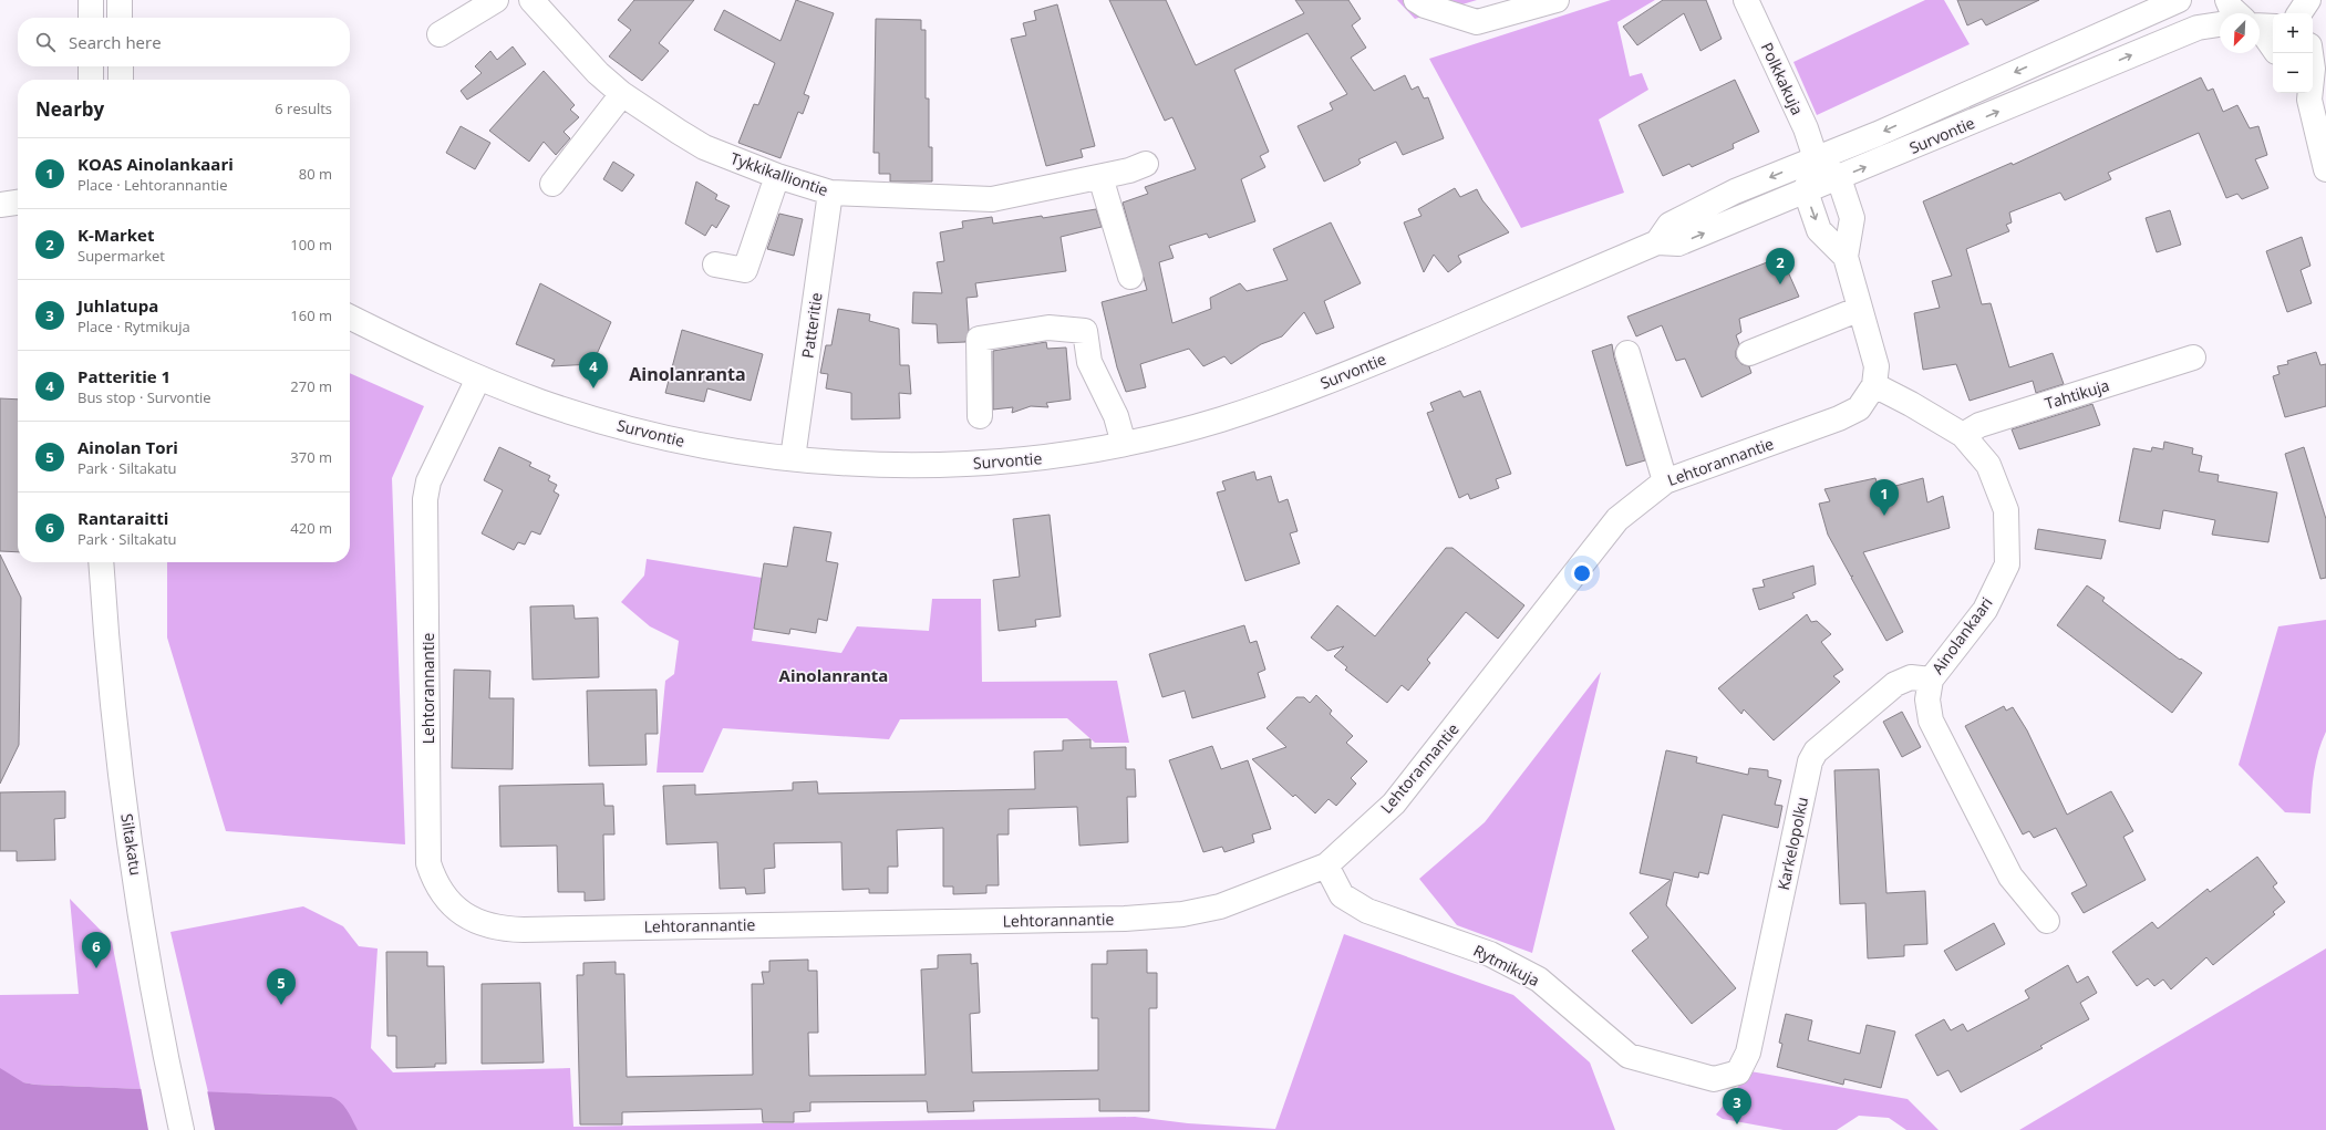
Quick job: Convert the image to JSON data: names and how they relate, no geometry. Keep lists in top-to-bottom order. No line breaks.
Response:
{"streets":{"street":["Polkkakuja","Survontie","Tykkikalliontie","Patteritie","Tahtikuja","Lehtorannantie","Ainolankaari","Karkelopolku","Siltakatu","Rytmikuja"]},"crossings":[["Polkkakuja","Survontie"],["Survontie","Patteritie"],["Survontie","Lehtorannantie"],["Tykkikalliontie","Patteritie"],["Tahtikuja","Ainolankaari"],["Lehtorannantie","Ainolankaari"],["Lehtorannantie","Rytmikuja"],["Ainolankaari","Karkelopolku"],["Karkelopolku","Rytmikuja"]],"districts":["Ainolanranta","Ainolanranta"],"north":"bottom left","page":{"map_buttons":["+","−"],"search":"Search here","heading":["Nearby","6 results"],"list":[{"mark":"1","name":"KOAS Ainolankaari","note":"Place · Lehtorannantie","value":"80 m"},{"mark":"2","name":"K-Market","note":"Supermarket","value":"100 m"},{"mark":"3","name":"Juhlatupa","note":"Place · Rytmikuja","value":"160 m"},{"mark":"4","name":"Patteritie 1","note":"Bus stop · Survontie","value":"270 m"},{"mark":"5","name":"Ainolan Tori","note":"Park · Siltakatu","value":"370 m"},{"mark":"6","name":"Rantaraitti","note":"Park · Siltakatu","value":"420 m"}],"pins":["2","4","1","6","5","3"]}}
